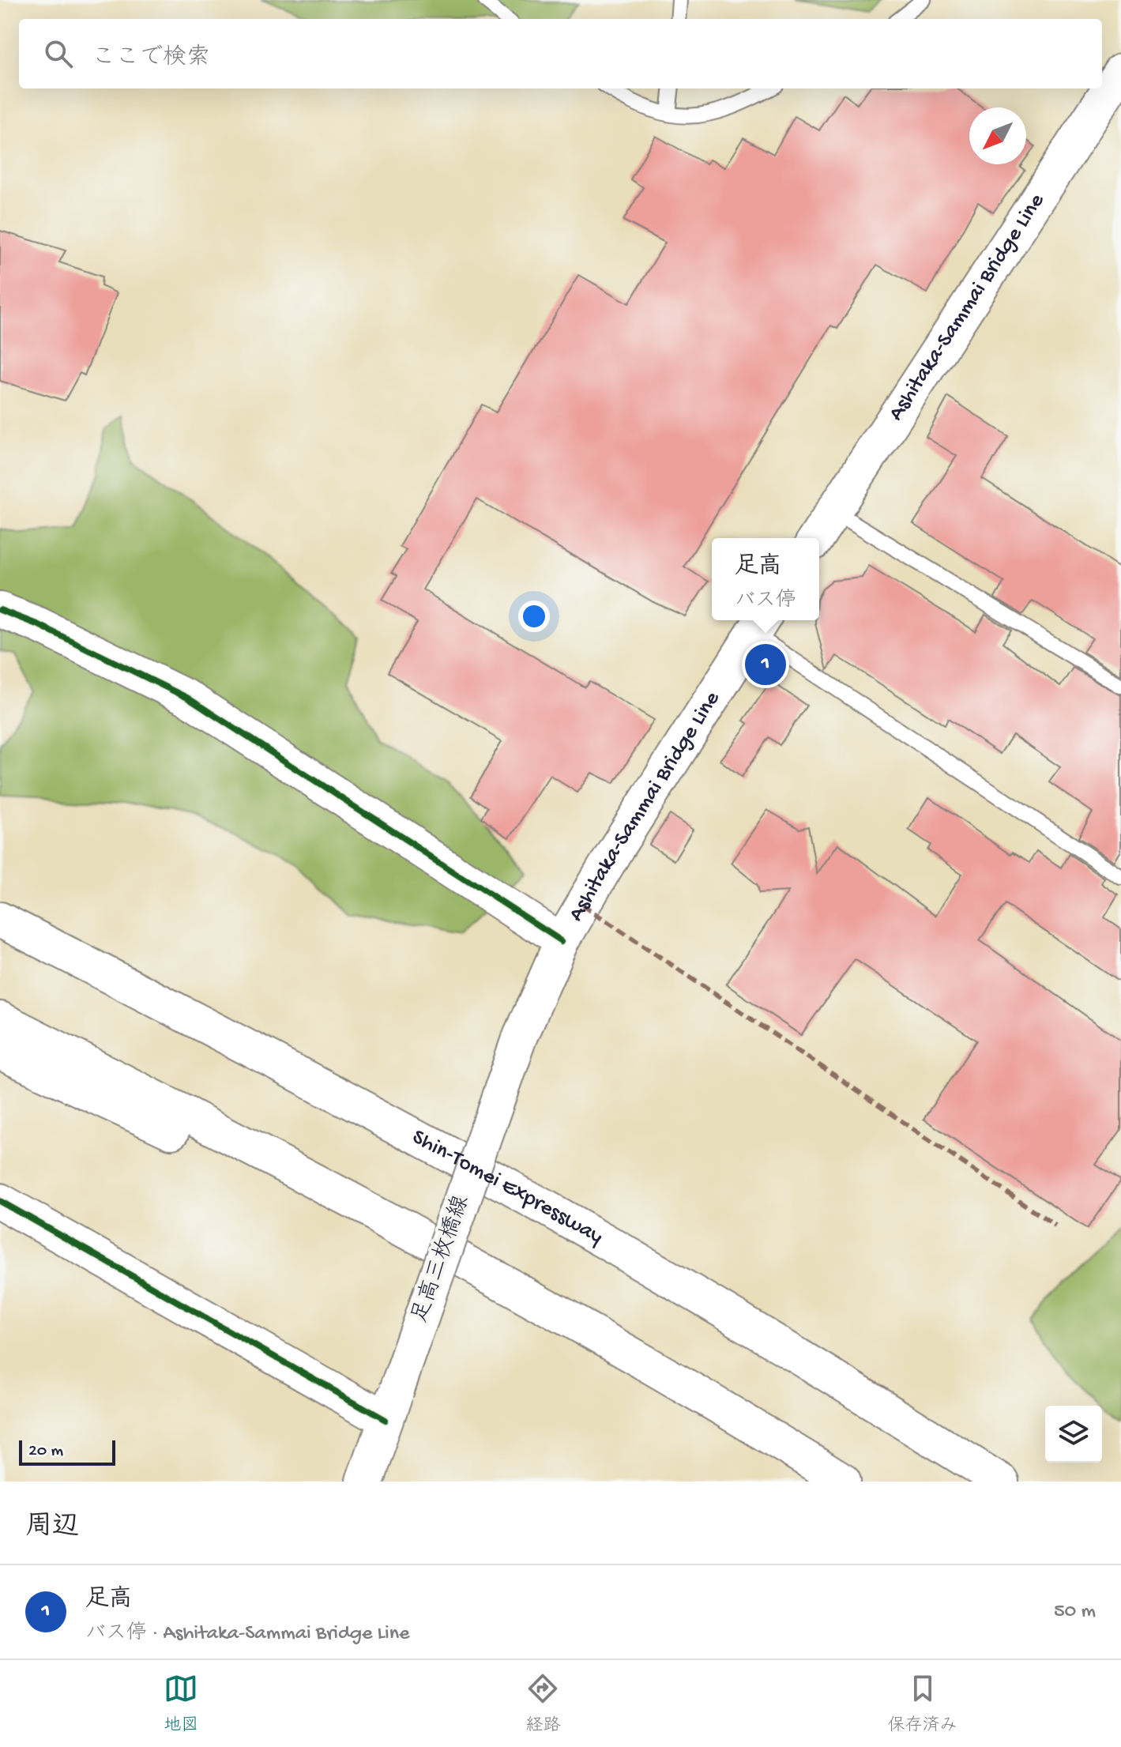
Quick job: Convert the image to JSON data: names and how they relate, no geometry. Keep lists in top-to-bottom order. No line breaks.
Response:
{"streets":{"main road":["Ashitaka-Sammai Bridge Line","Shin-Tomei Expressway","足高三枚橋線"]},"crossings":[["Ashitaka-Sammai Bridge Line","足高三枚橋線"]],"scale_bar":"20 m","north":"bottom left","page":{"search":"ここで検索","popup":["足高","バス停"],"pins":"1","scale":"20 m","heading":"周辺","list":[{"mark":"1","name":"足高","note":"バス停 · Ashitaka-Sammai Bridge Line","value":"50 m"}],"nav":["地図","経路","保存済み"]}}
